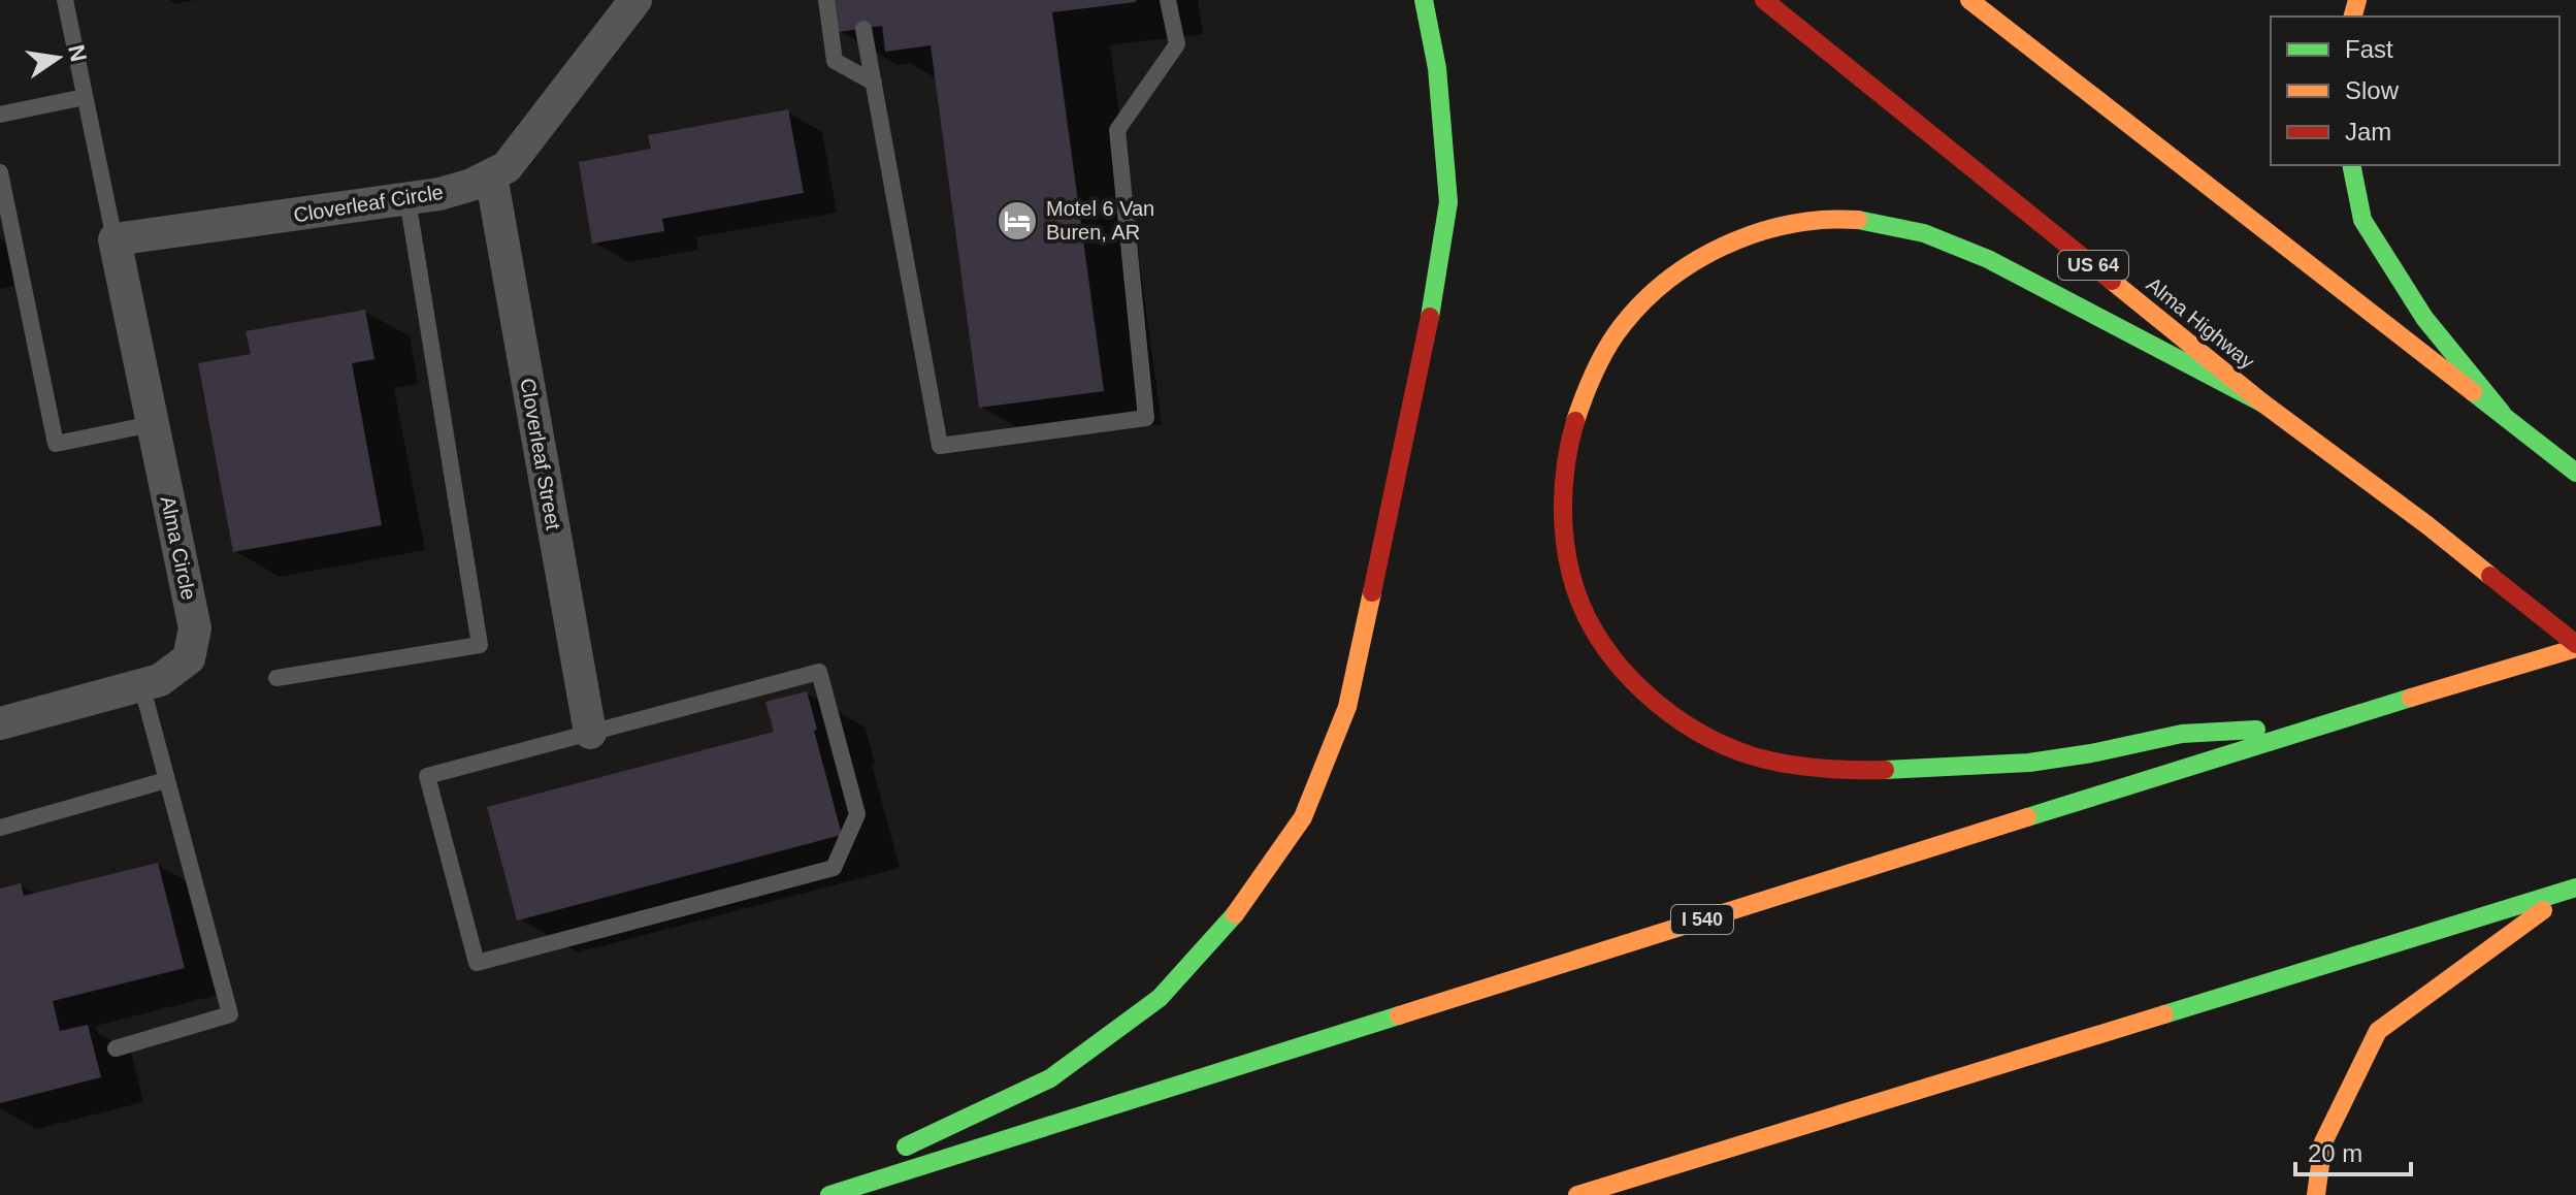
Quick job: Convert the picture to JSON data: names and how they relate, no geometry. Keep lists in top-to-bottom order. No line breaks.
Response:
{"streets":{"main road":["US 64","Alma Highway","I 540"],"street":["Cloverleaf Circle","Cloverleaf Street","Alma Circle"]},"crossings":[["Cloverleaf Circle","Cloverleaf Street"],["Cloverleaf Circle","Alma Circle"],["Alma Highway","I 540"]],"places":{"hotel":["Motel 6 Van Buren, AR"]},"legend":["Fast","Slow","Jam"],"scale_bar":"20 m","north":"right"}
